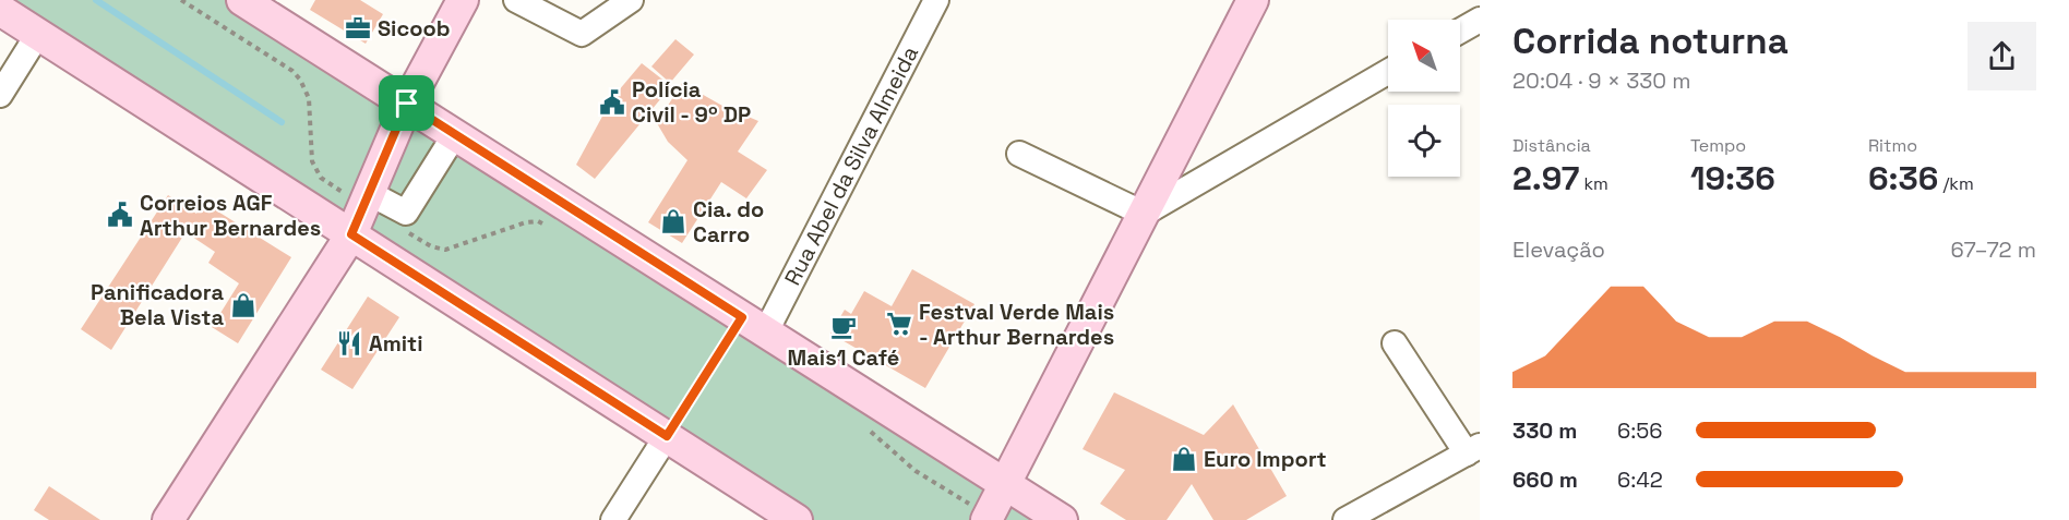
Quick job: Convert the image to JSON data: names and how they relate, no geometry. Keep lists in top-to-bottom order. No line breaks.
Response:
{"streets":{"street":["Rua Abel da Silva Almeida"]},"places":{"office":["Sicoob"],"public building":["Polícia Civil - 9º DP","Correios AGF Arthur Bernardes"],"shop":["Cia. do Carro","Panificadora Bela Vista","Euro Import"],"supermarket":["Festval Verde Mais - Arthur Bernardes"],"cafe":["Mais1 Café"],"restaurant":["Amiti"]},"north":"top left","page":{"heading":["Corrida noturna","20:04 · 9 × 330 m"],"stats":[["Distância","2.97 km"],["Tempo","19:36"],["Ritmo","6:36 /km"]],"chart":["Elevação","67–72 m"],"list":[{"name":"330 m","note":"6:56"},{"name":"660 m","note":"6:42"}]}}
